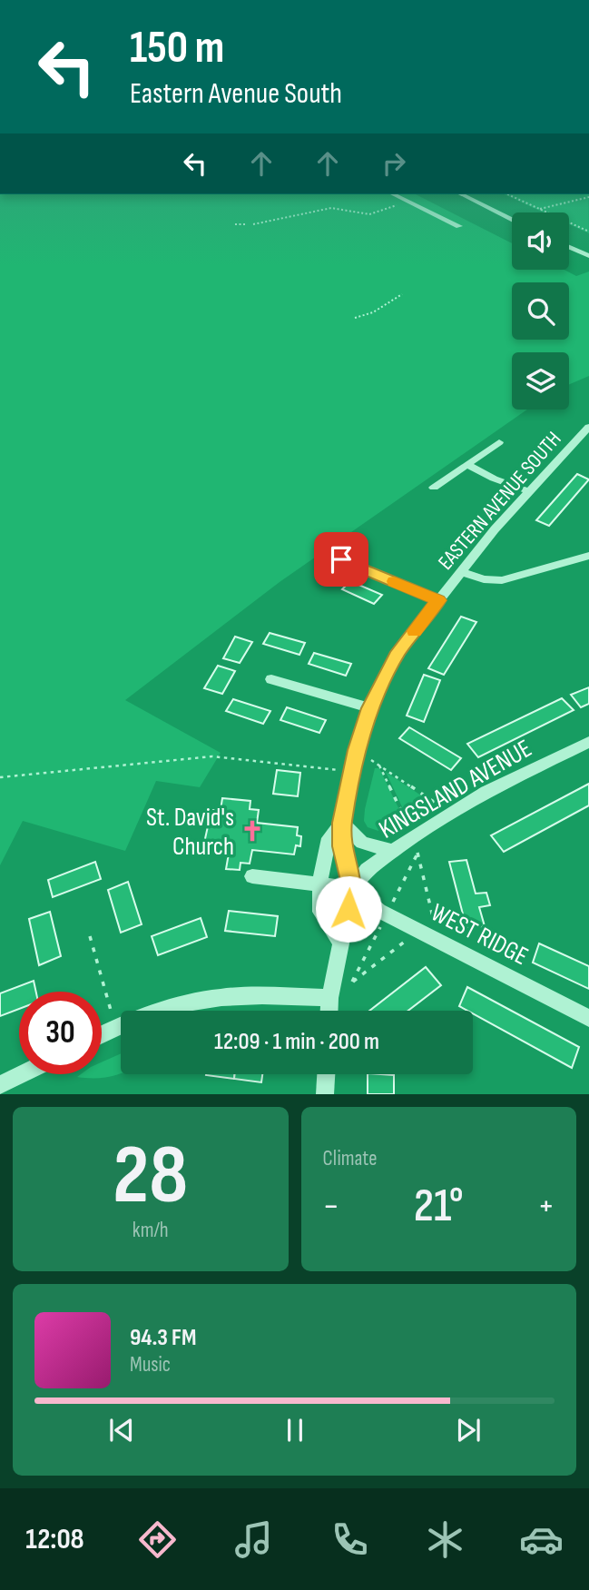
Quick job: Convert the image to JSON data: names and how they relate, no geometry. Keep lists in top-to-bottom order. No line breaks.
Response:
{"streets":{"street":["EASTERN AVENUE SOUTH","KINGSLAND AVENUE","WEST RIDGE"]},"crossings":[["EASTERN AVENUE SOUTH","KINGSLAND AVENUE"],["EASTERN AVENUE SOUTH","WEST RIDGE"],["KINGSLAND AVENUE","WEST RIDGE"]],"places":{"church":["St. David's Church"]},"page":{"turn":["150 m","Eastern Avenue South"],"limit":"30","trip":"12:09 · 1 min · 200 m","tile":[["28","km/h"],"Climate"],"heat":["−","21°","+"],"song":["94.3 FM","Music"],"tabs":"12:08"}}
